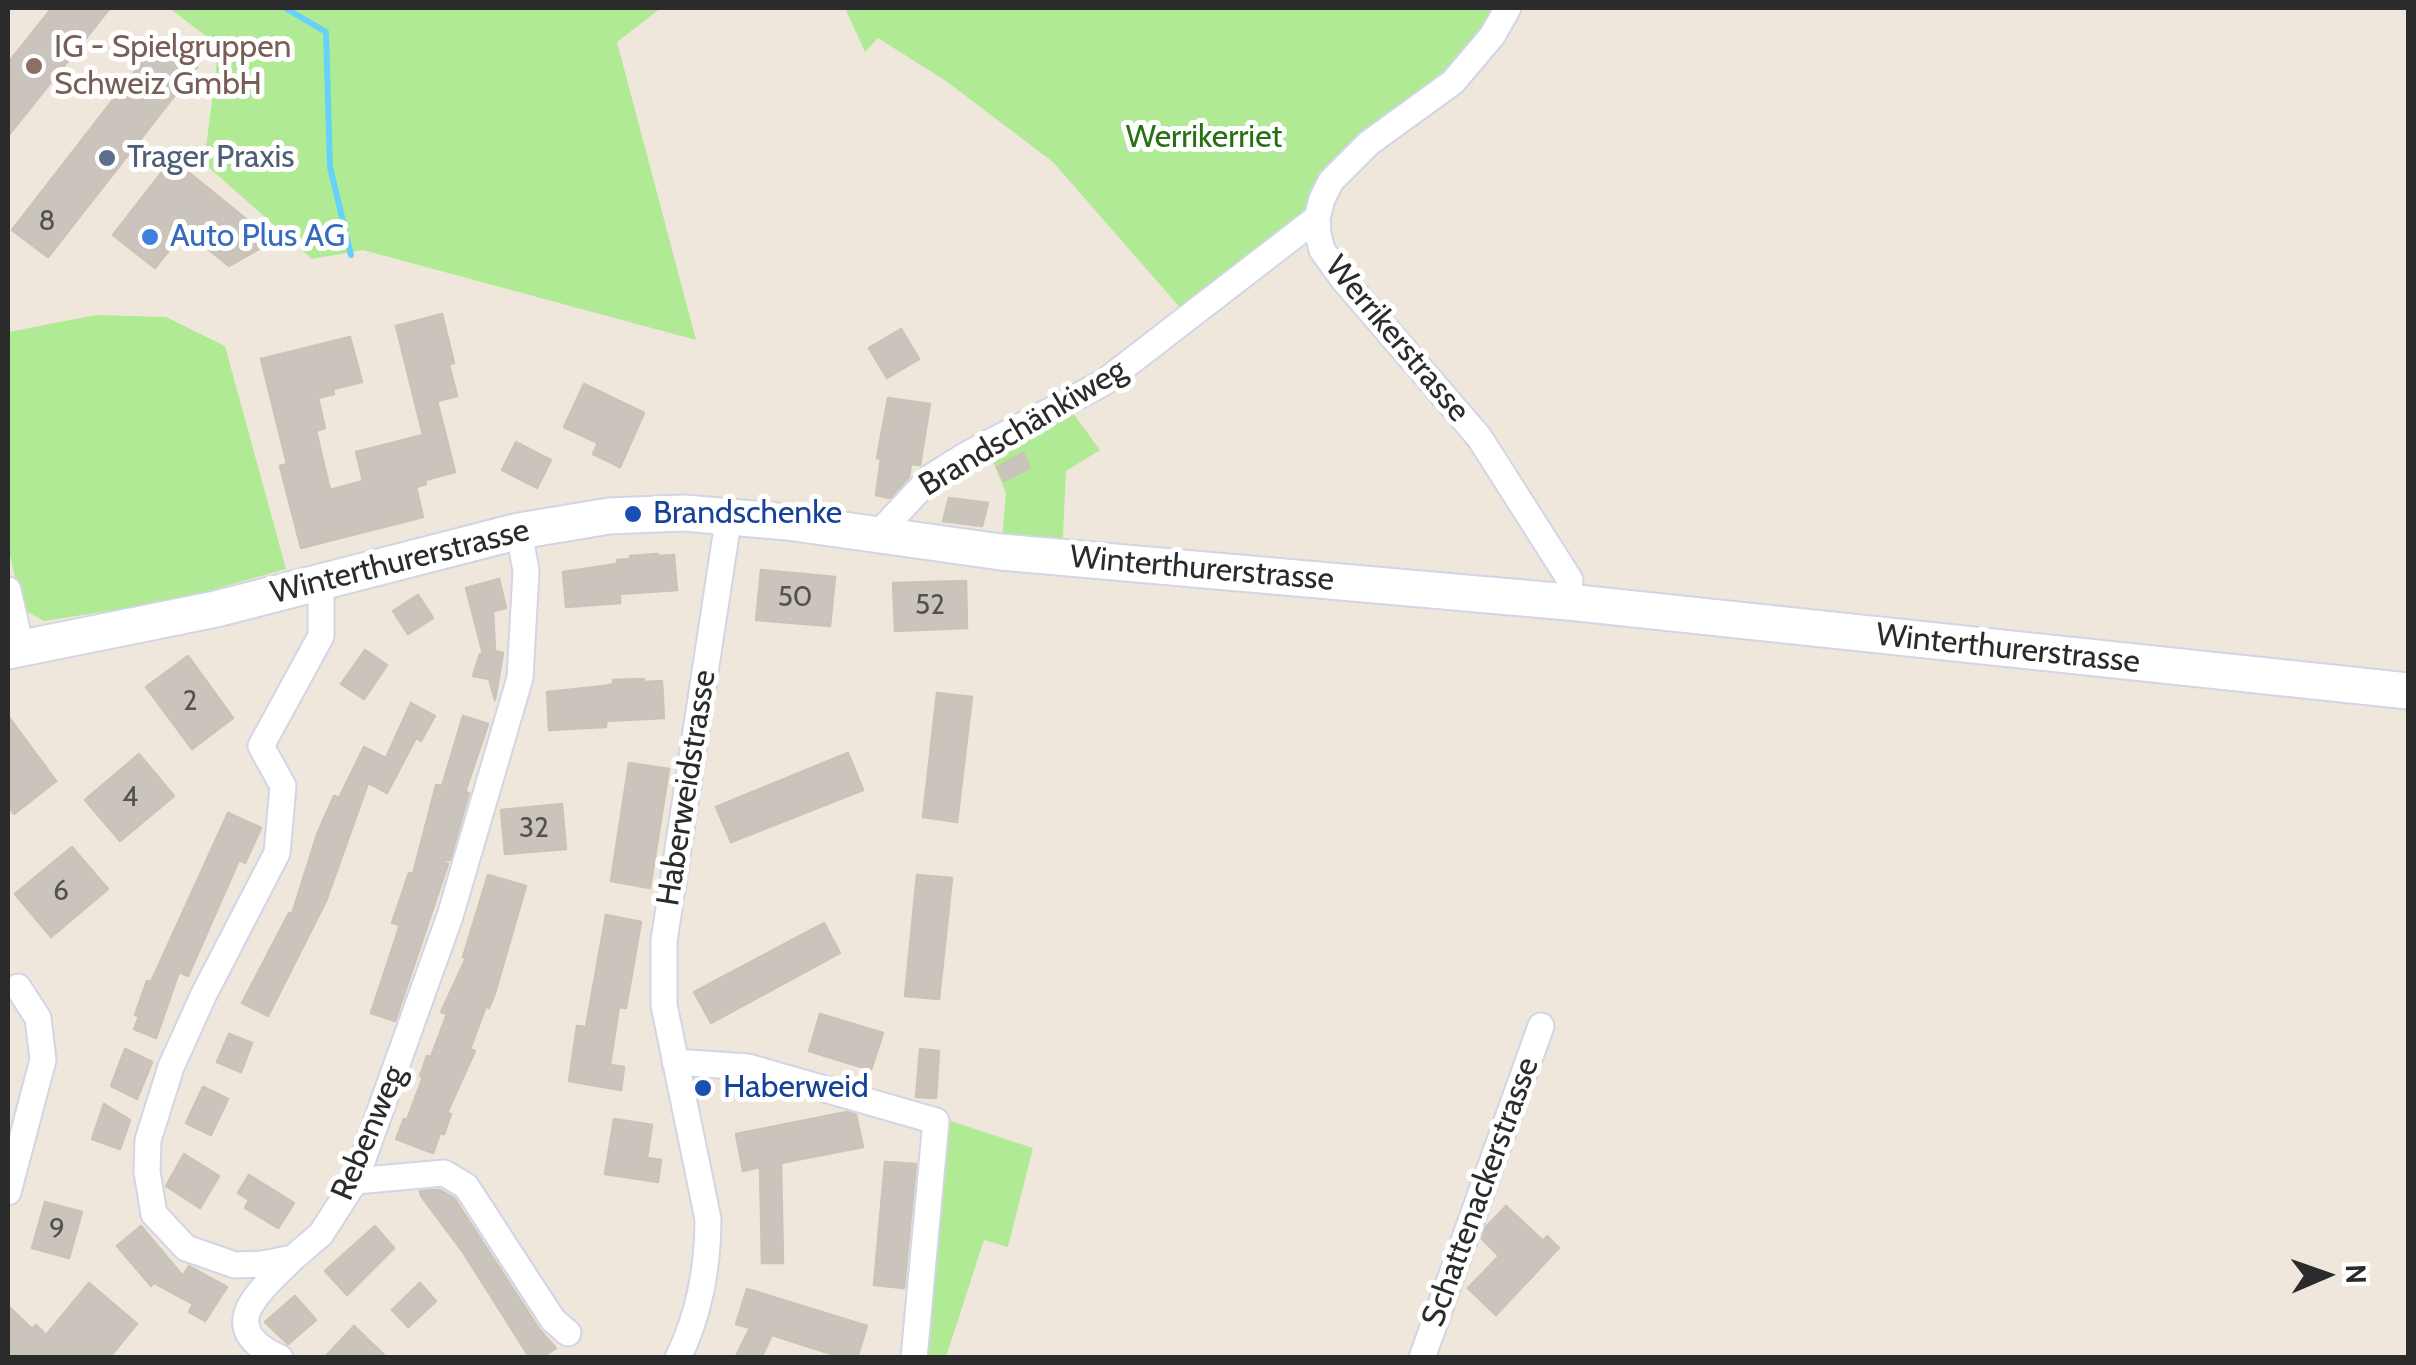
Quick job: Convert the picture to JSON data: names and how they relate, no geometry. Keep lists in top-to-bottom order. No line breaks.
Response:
{"streets":{"main road":["Winterthurerstrasse"],"street":["Werrikerstrasse","Brandschänkiweg","Haberweidstrasse","Rebenweg","Schattenackerstrasse"]},"crossings":[["Werrikerstrasse","Brandschänkiweg"],["Werrikerstrasse","Winterthurerstrasse"],["Brandschänkiweg","Winterthurerstrasse"],["Winterthurerstrasse","Haberweidstrasse"],["Winterthurerstrasse","Rebenweg"]],"parks":["Werrikerriet"],"places":["IG - Spielgruppen Schweiz GmbH","Trager Praxis","Auto Plus AG","Brandschenke","Haberweid"],"house_numbers":["8","50","52","2","4","32","6","9"],"north":"right"}
